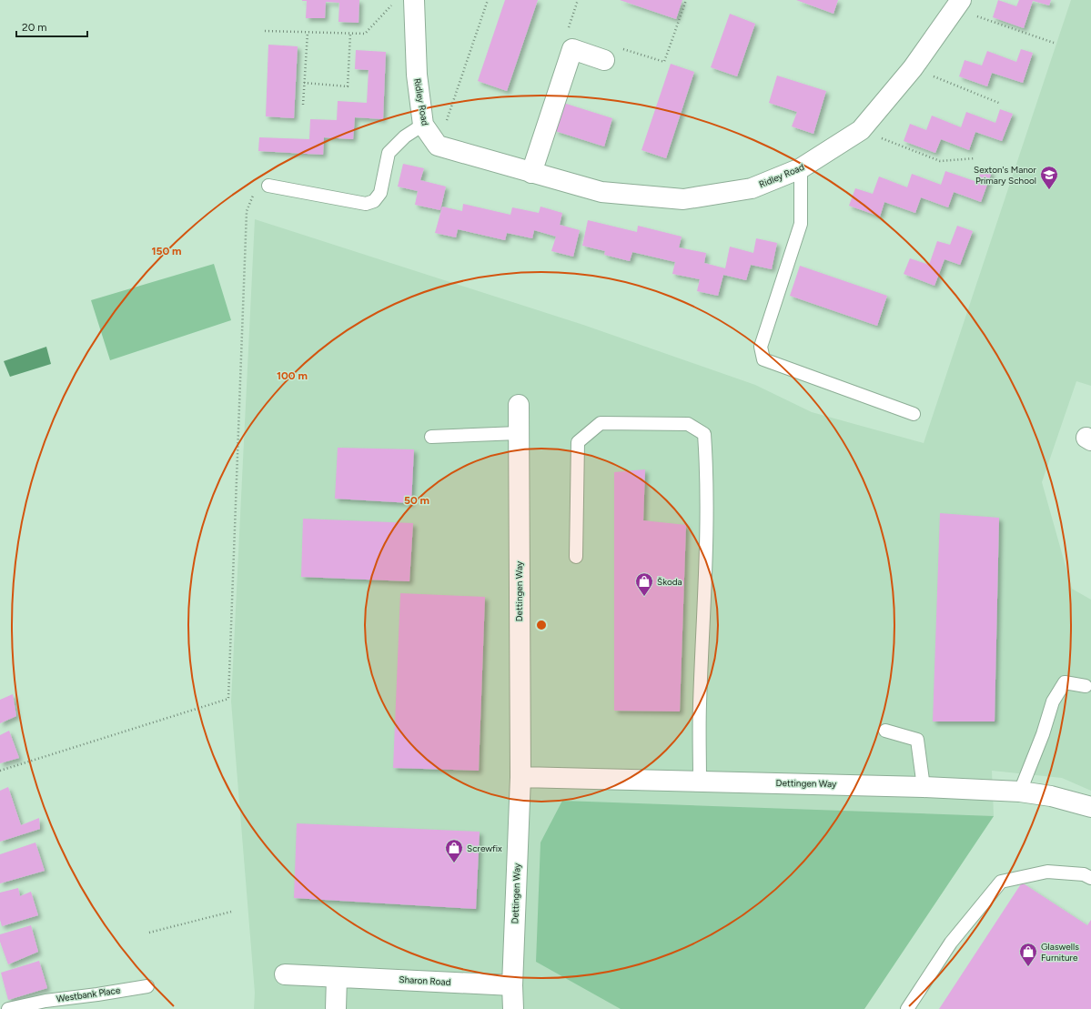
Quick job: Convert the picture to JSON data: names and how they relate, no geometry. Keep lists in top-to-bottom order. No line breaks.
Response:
{"streets":{"street":["Ridley Road","Dettingen Way","Sharon Road"],"lane":["Westbank Place"]},"crossings":[["Dettingen Way","Sharon Road"]],"places":{"school or university":["Sexton's Manor Primary School"],"shop":["Škoda","Screwfix","Glaswells Furniture"]},"scale_bar":"20 m","rings":["150 m","100 m","50 m"]}
